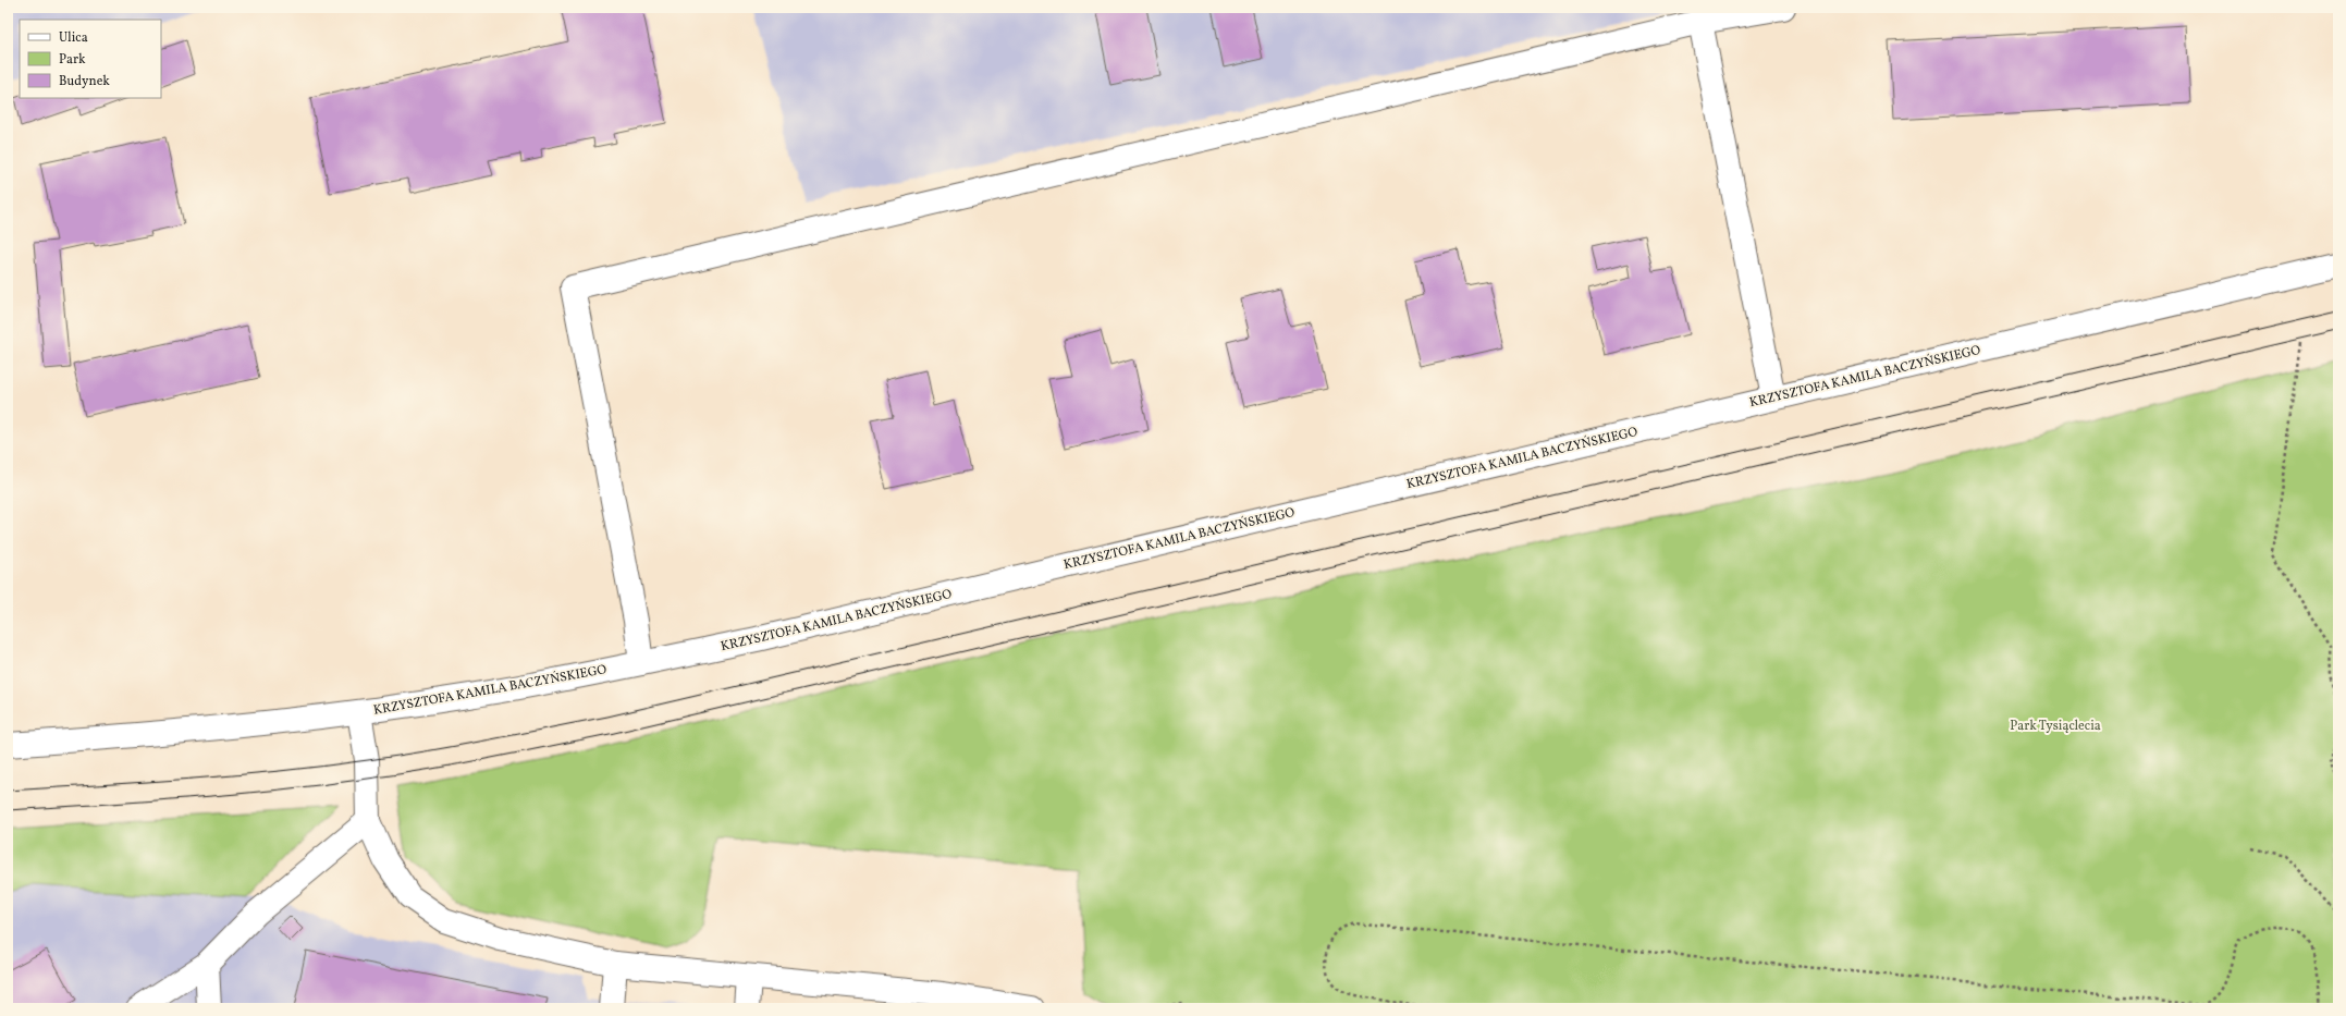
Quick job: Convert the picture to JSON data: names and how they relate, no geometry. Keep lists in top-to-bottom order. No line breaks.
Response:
{"streets":{"street":["KRZYSZTOFA KAMILA BACZYŃSKIEGO"]},"parks":["Park Tysiąclecia"],"legend":["Ulica","Park","Budynek"]}
